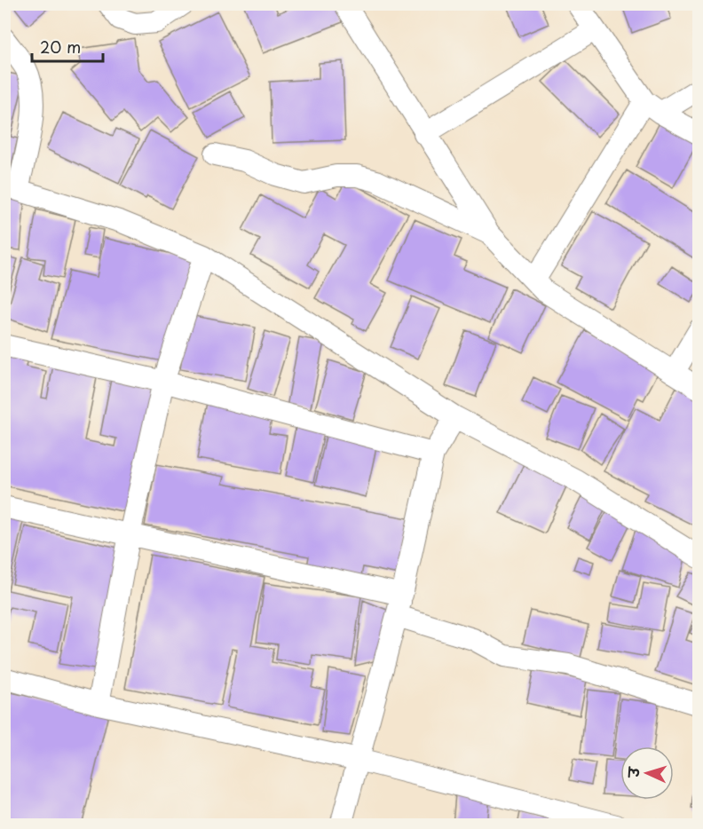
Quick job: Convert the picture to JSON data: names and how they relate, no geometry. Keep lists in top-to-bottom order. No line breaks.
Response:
{"scale_bar":"20 m","north":"left"}
